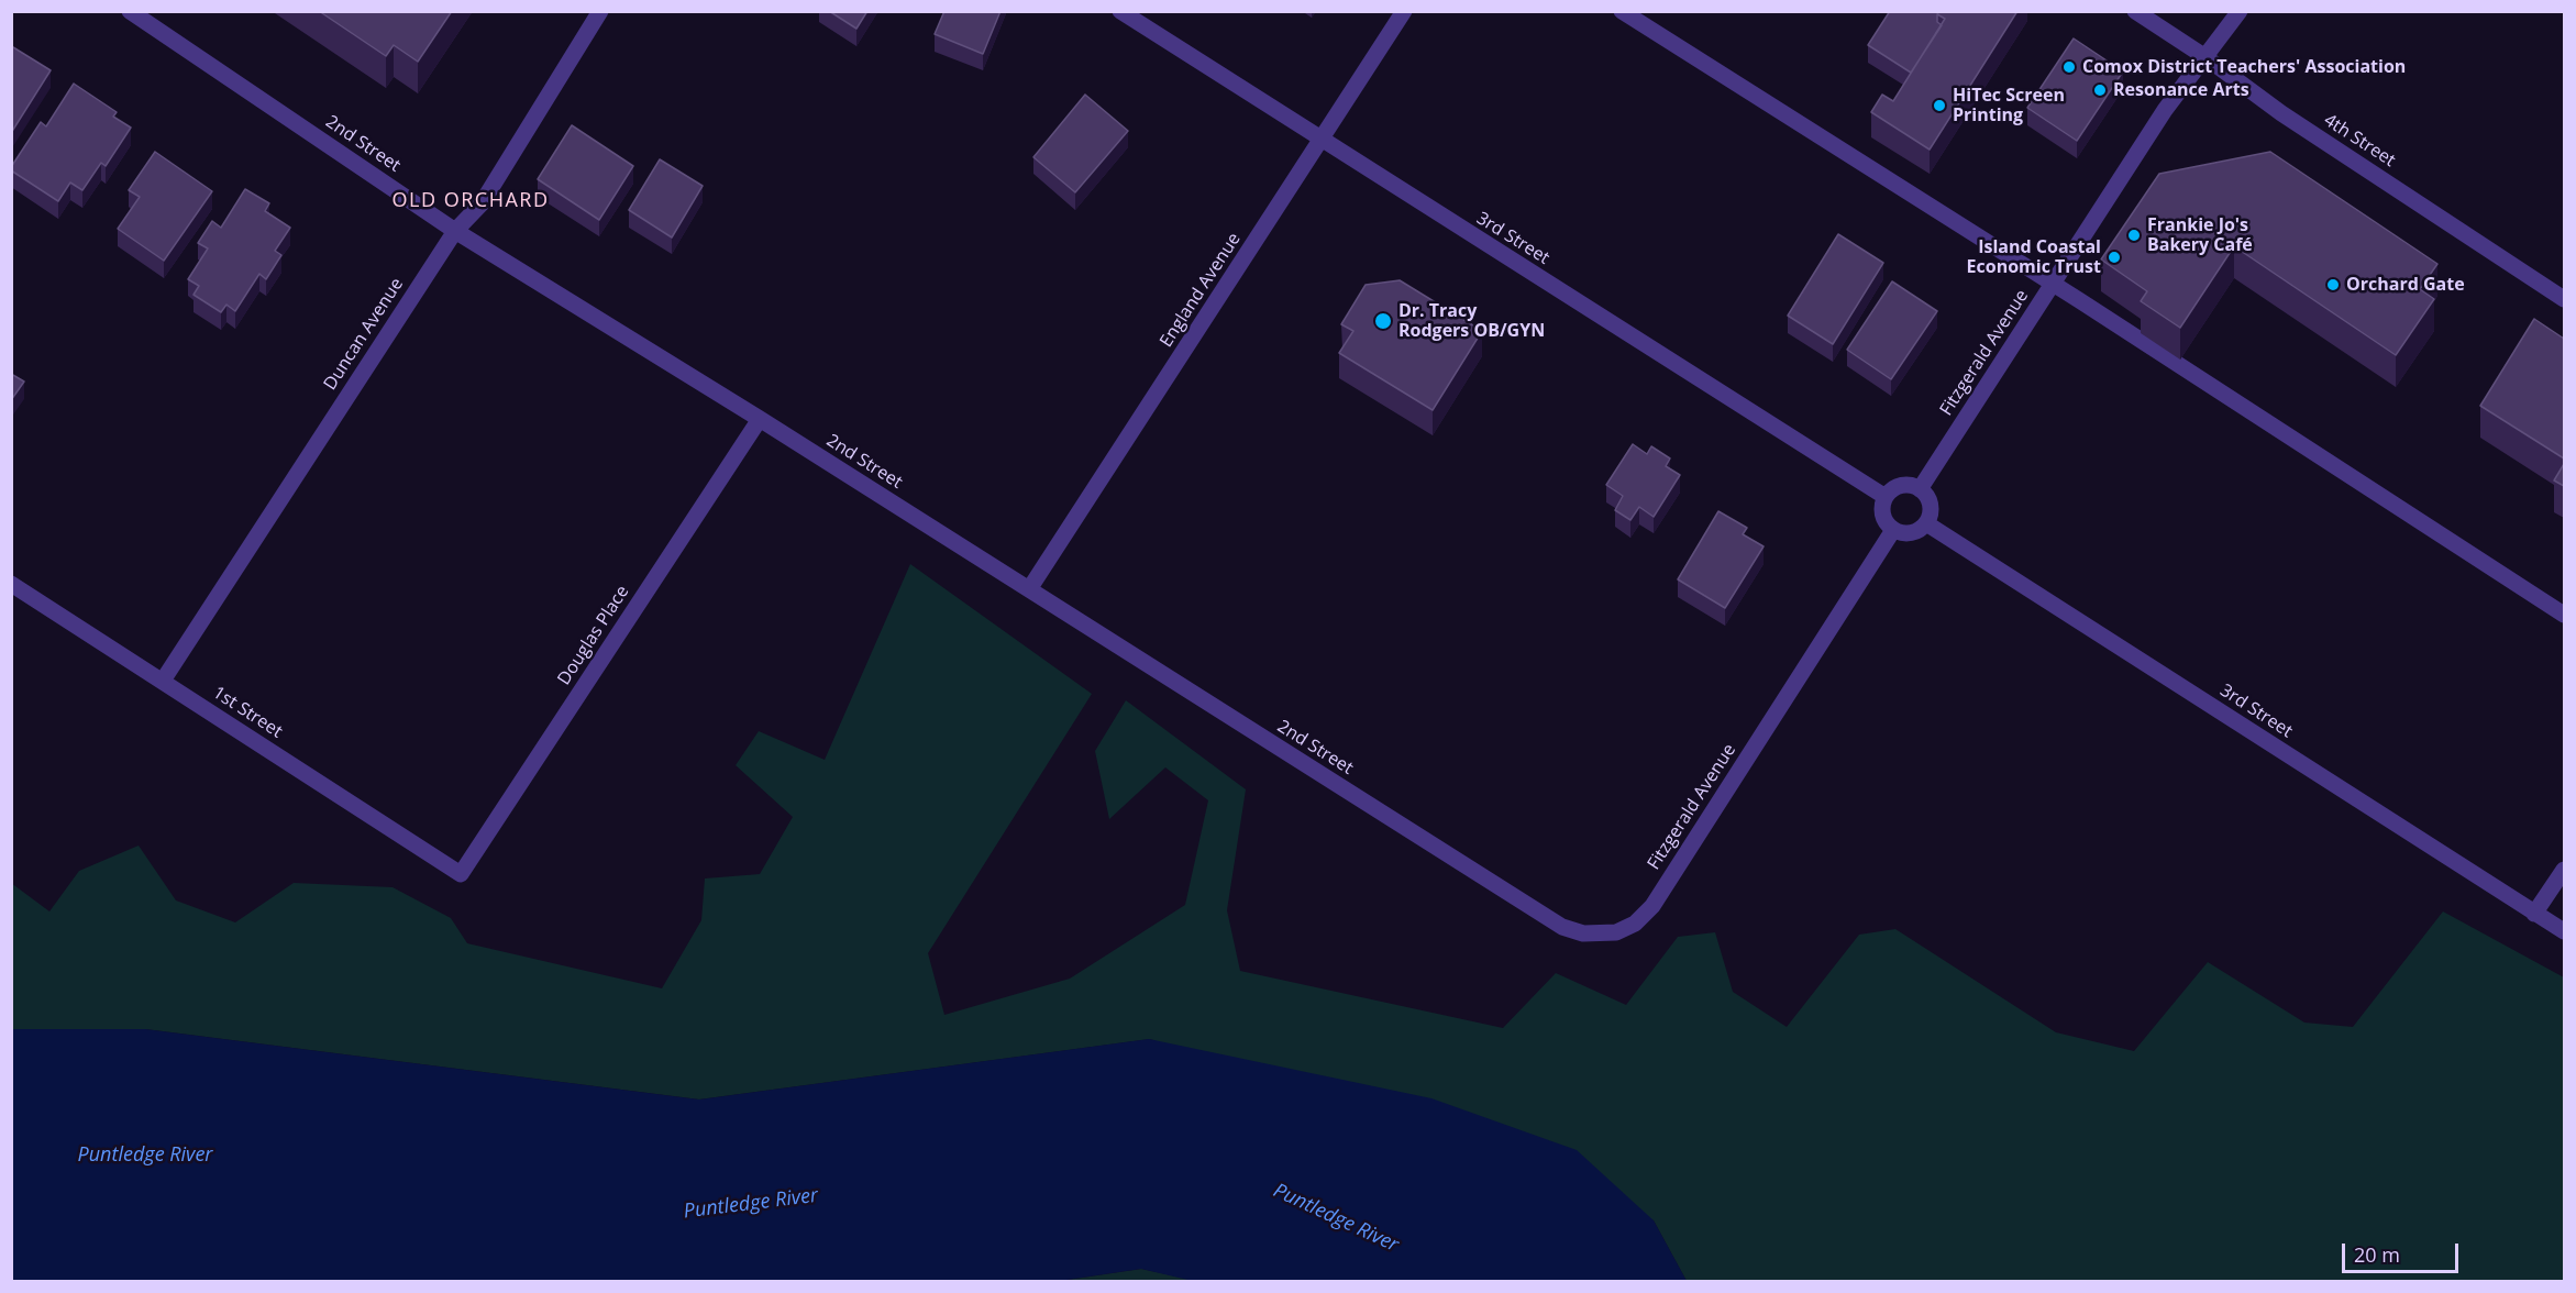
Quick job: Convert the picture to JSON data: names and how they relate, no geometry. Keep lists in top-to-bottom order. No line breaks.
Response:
{"streets":{"street":["4th Street","2nd Street","3rd Street","England Avenue","Duncan Avenue","Fitzgerald Avenue","Douglas Place","1st Street"]},"crossings":[["4th Street","Fitzgerald Avenue"],["2nd Street","England Avenue"],["2nd Street","Duncan Avenue"],["2nd Street","Fitzgerald Avenue"],["2nd Street","Douglas Place"],["3rd Street","England Avenue"],["3rd Street","Fitzgerald Avenue"],["Duncan Avenue","1st Street"],["Douglas Place","1st Street"]],"districts":["OLD ORCHARD"],"water":["Puntledge River"],"places":["Comox District Teachers' Association","Resonance Arts","HiTec Screen Printing","Frankie Jo's Bakery Café","Island Coastal Economic Trust","Orchard Gate","Dr. Tracy Rodgers OB/GYN"],"scale_bar":"20 m"}
